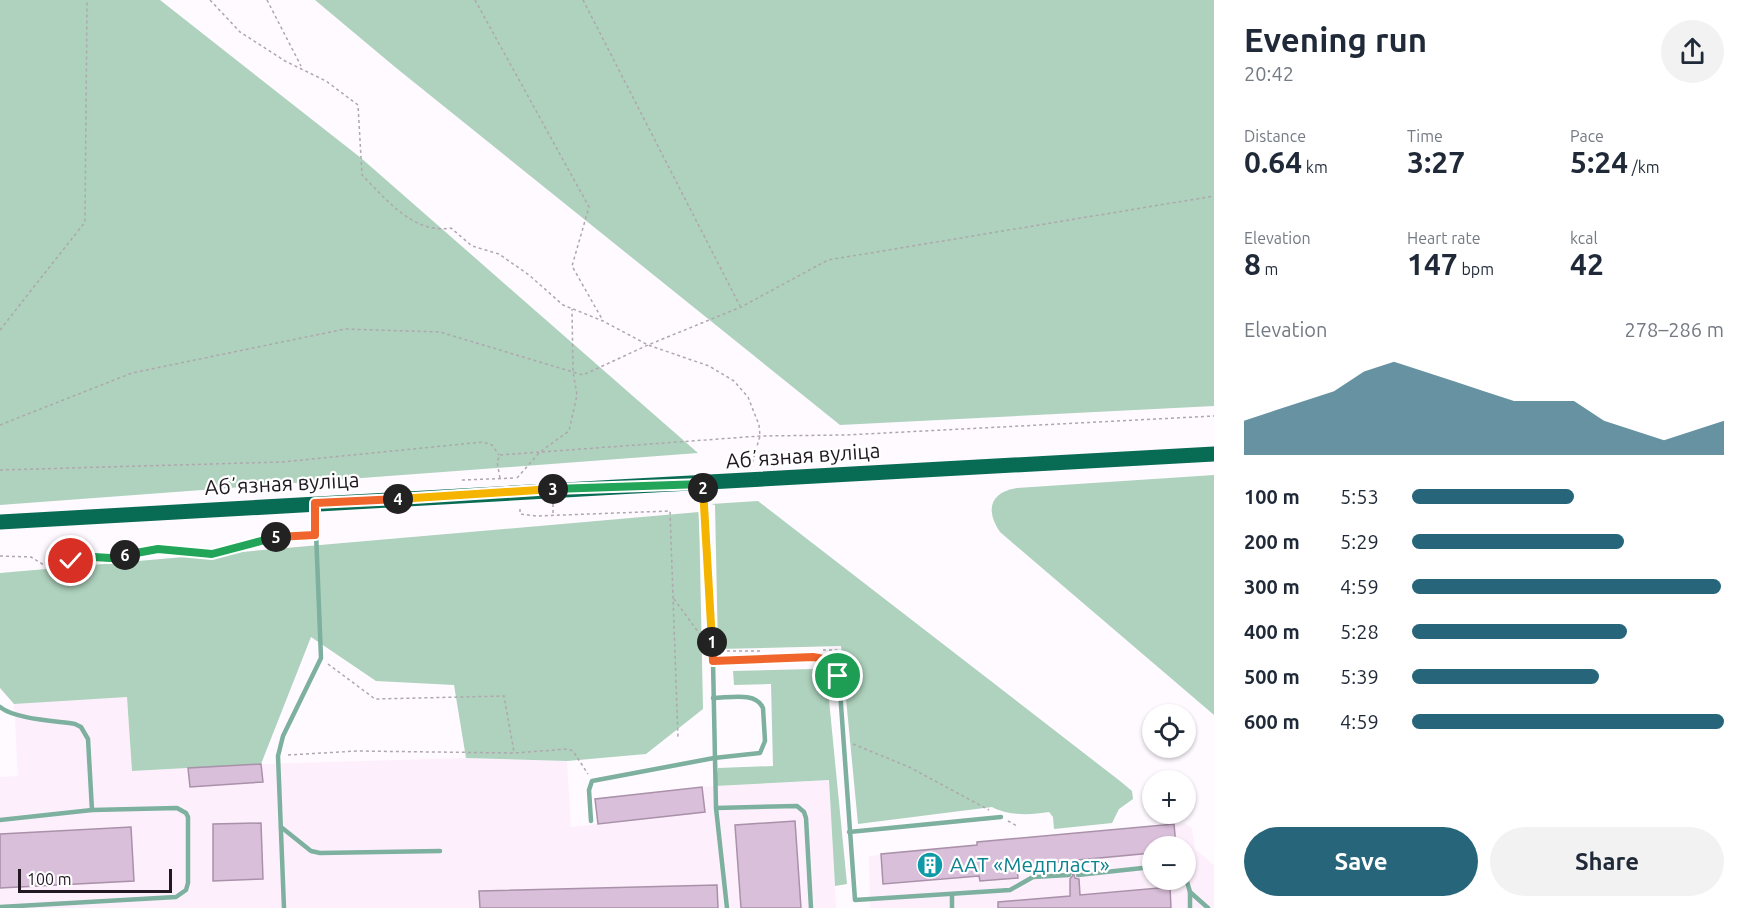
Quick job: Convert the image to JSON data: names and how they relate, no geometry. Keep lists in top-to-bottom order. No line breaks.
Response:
{"streets":{"main road":["Абʼязная вуліца"]},"places":{"building":["ААТ «Медпласт»"]},"scale_bar":"100 m","page":{"heading":["Evening run","20:42"],"stats":[["Distance","0.64 km"],["Time","3:27"],["Pace","5:24 /km"],["Elevation","8 m"],["Heart rate","147 bpm"],["kcal","42"]],"chart":["Elevation","278–286 m"],"pins":["2","3","4","5","6","1"],"list":[{"name":"100 m","note":"5:53"},{"name":"200 m","note":"5:29"},{"name":"300 m","note":"4:59"},{"name":"400 m","note":"5:28"},{"name":"500 m","note":"5:39"},{"name":"600 m","note":"4:59"}],"map_buttons":["+","−"],"buttons":["Save","Share"],"scale":"100 m"}}
